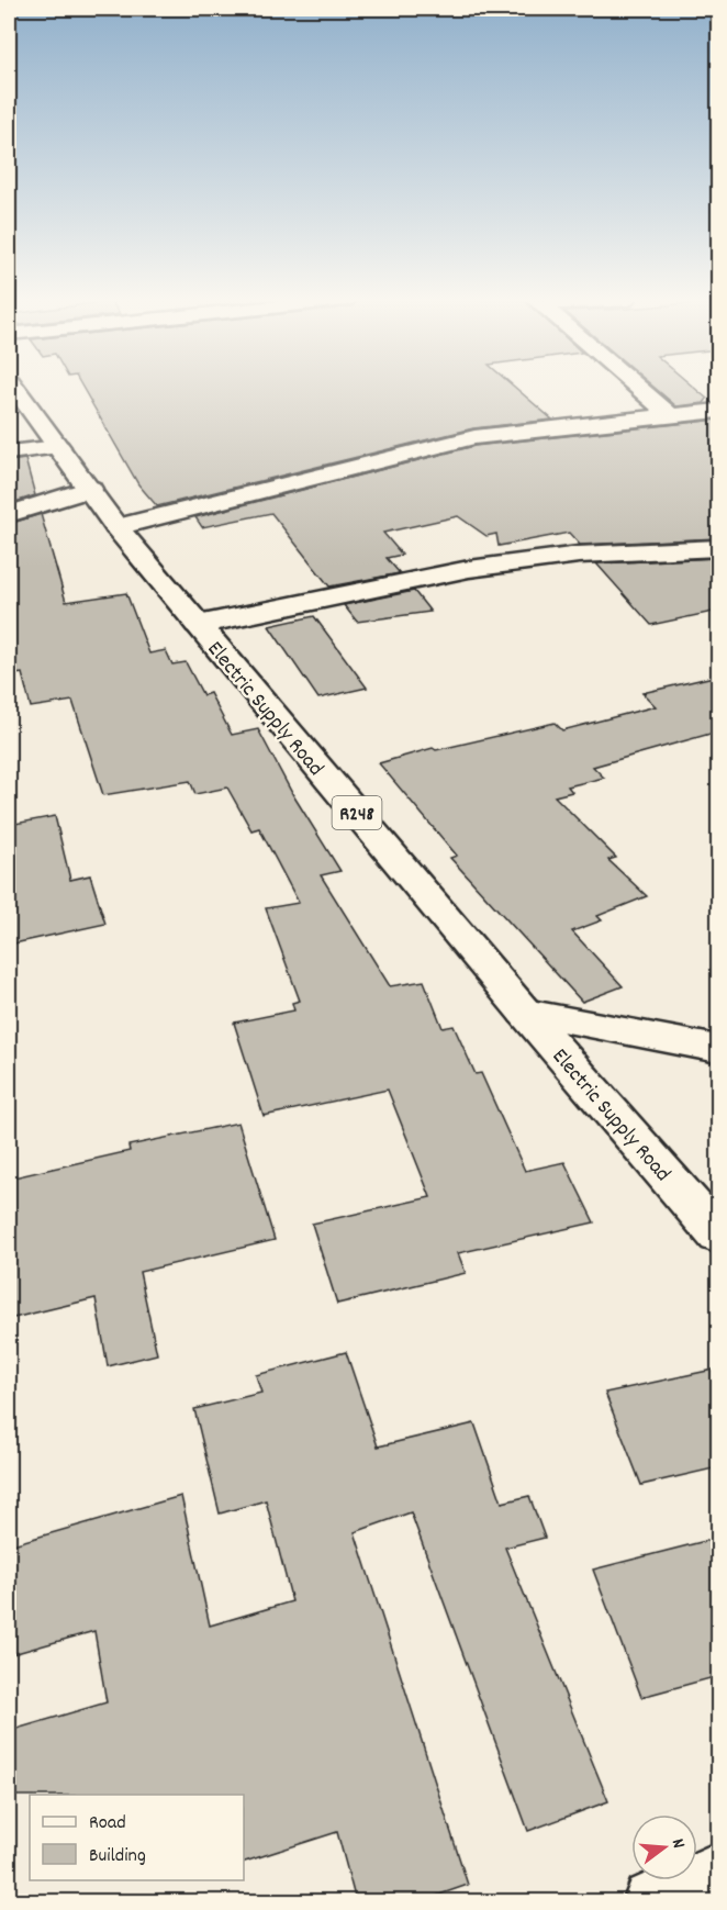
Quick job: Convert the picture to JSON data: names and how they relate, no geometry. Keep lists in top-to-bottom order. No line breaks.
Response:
{"streets":{"street":["Electric Supply Road","R248"]},"legend":["Road","Building"],"north":"right"}
